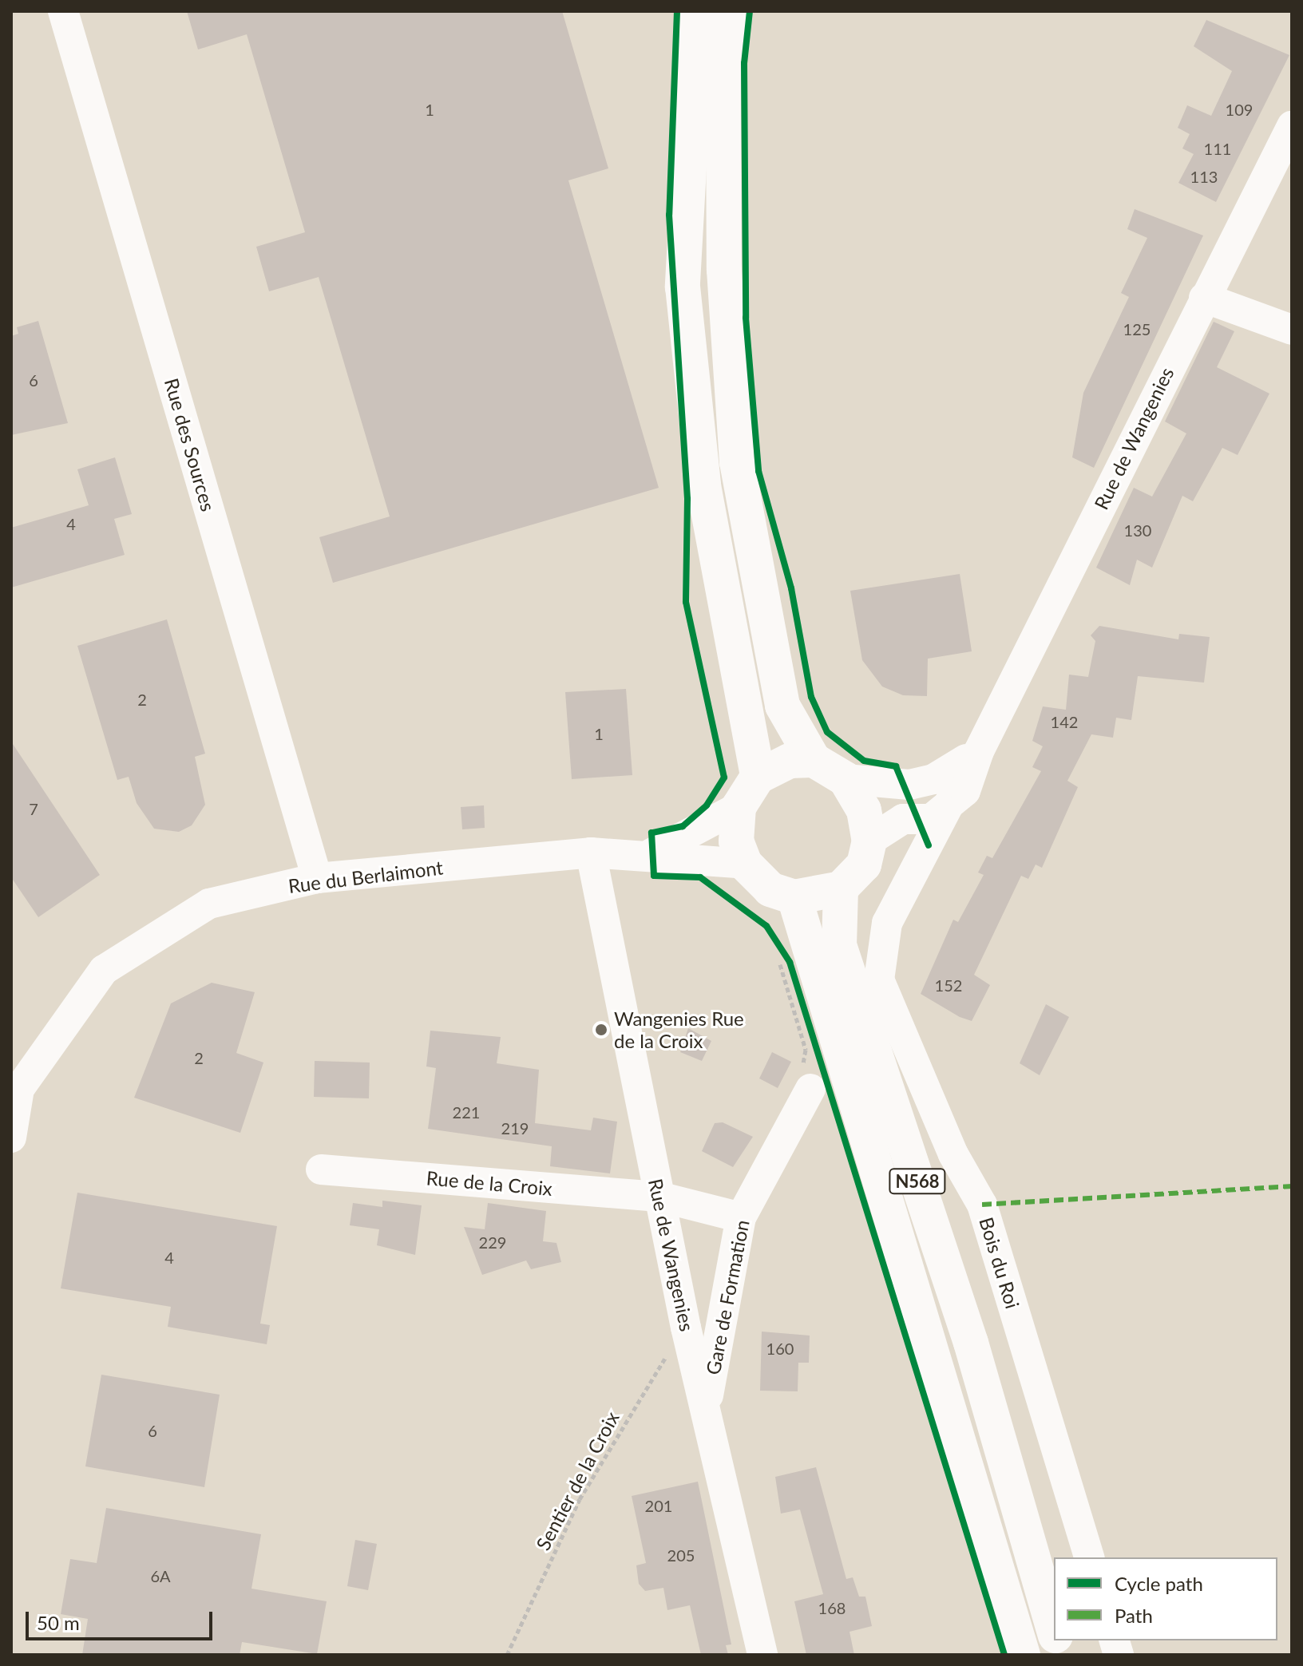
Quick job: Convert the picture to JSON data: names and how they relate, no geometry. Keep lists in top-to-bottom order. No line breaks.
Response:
{"streets":{"highway":["N568"],"street":["Rue de Wangenies","Rue des Sources","Rue du Berlaimont","Rue de la Croix","Bois du Roi","Gare de Formation"],"path":["Sentier de la Croix"]},"crossings":[["Rue de Wangenies","Rue du Berlaimont"],["Rue de Wangenies","N568"],["Rue de Wangenies","Rue de la Croix"],["Rue de Wangenies","Bois du Roi"],["Rue de Wangenies","Gare de Formation"],["Rue de Wangenies","Sentier de la Croix"],["Rue des Sources","Rue du Berlaimont"],["Rue du Berlaimont","N568"],["Rue de la Croix","Gare de Formation"]],"places":["Wangenies Rue de la Croix"],"house_numbers":["1","109","111","113","125","6","4","130","2","142","1","7","152","2","221","219","229","4","160","6","201","205","6A","168"],"legend":["Cycle path","Path"],"scale_bar":"50 m"}
